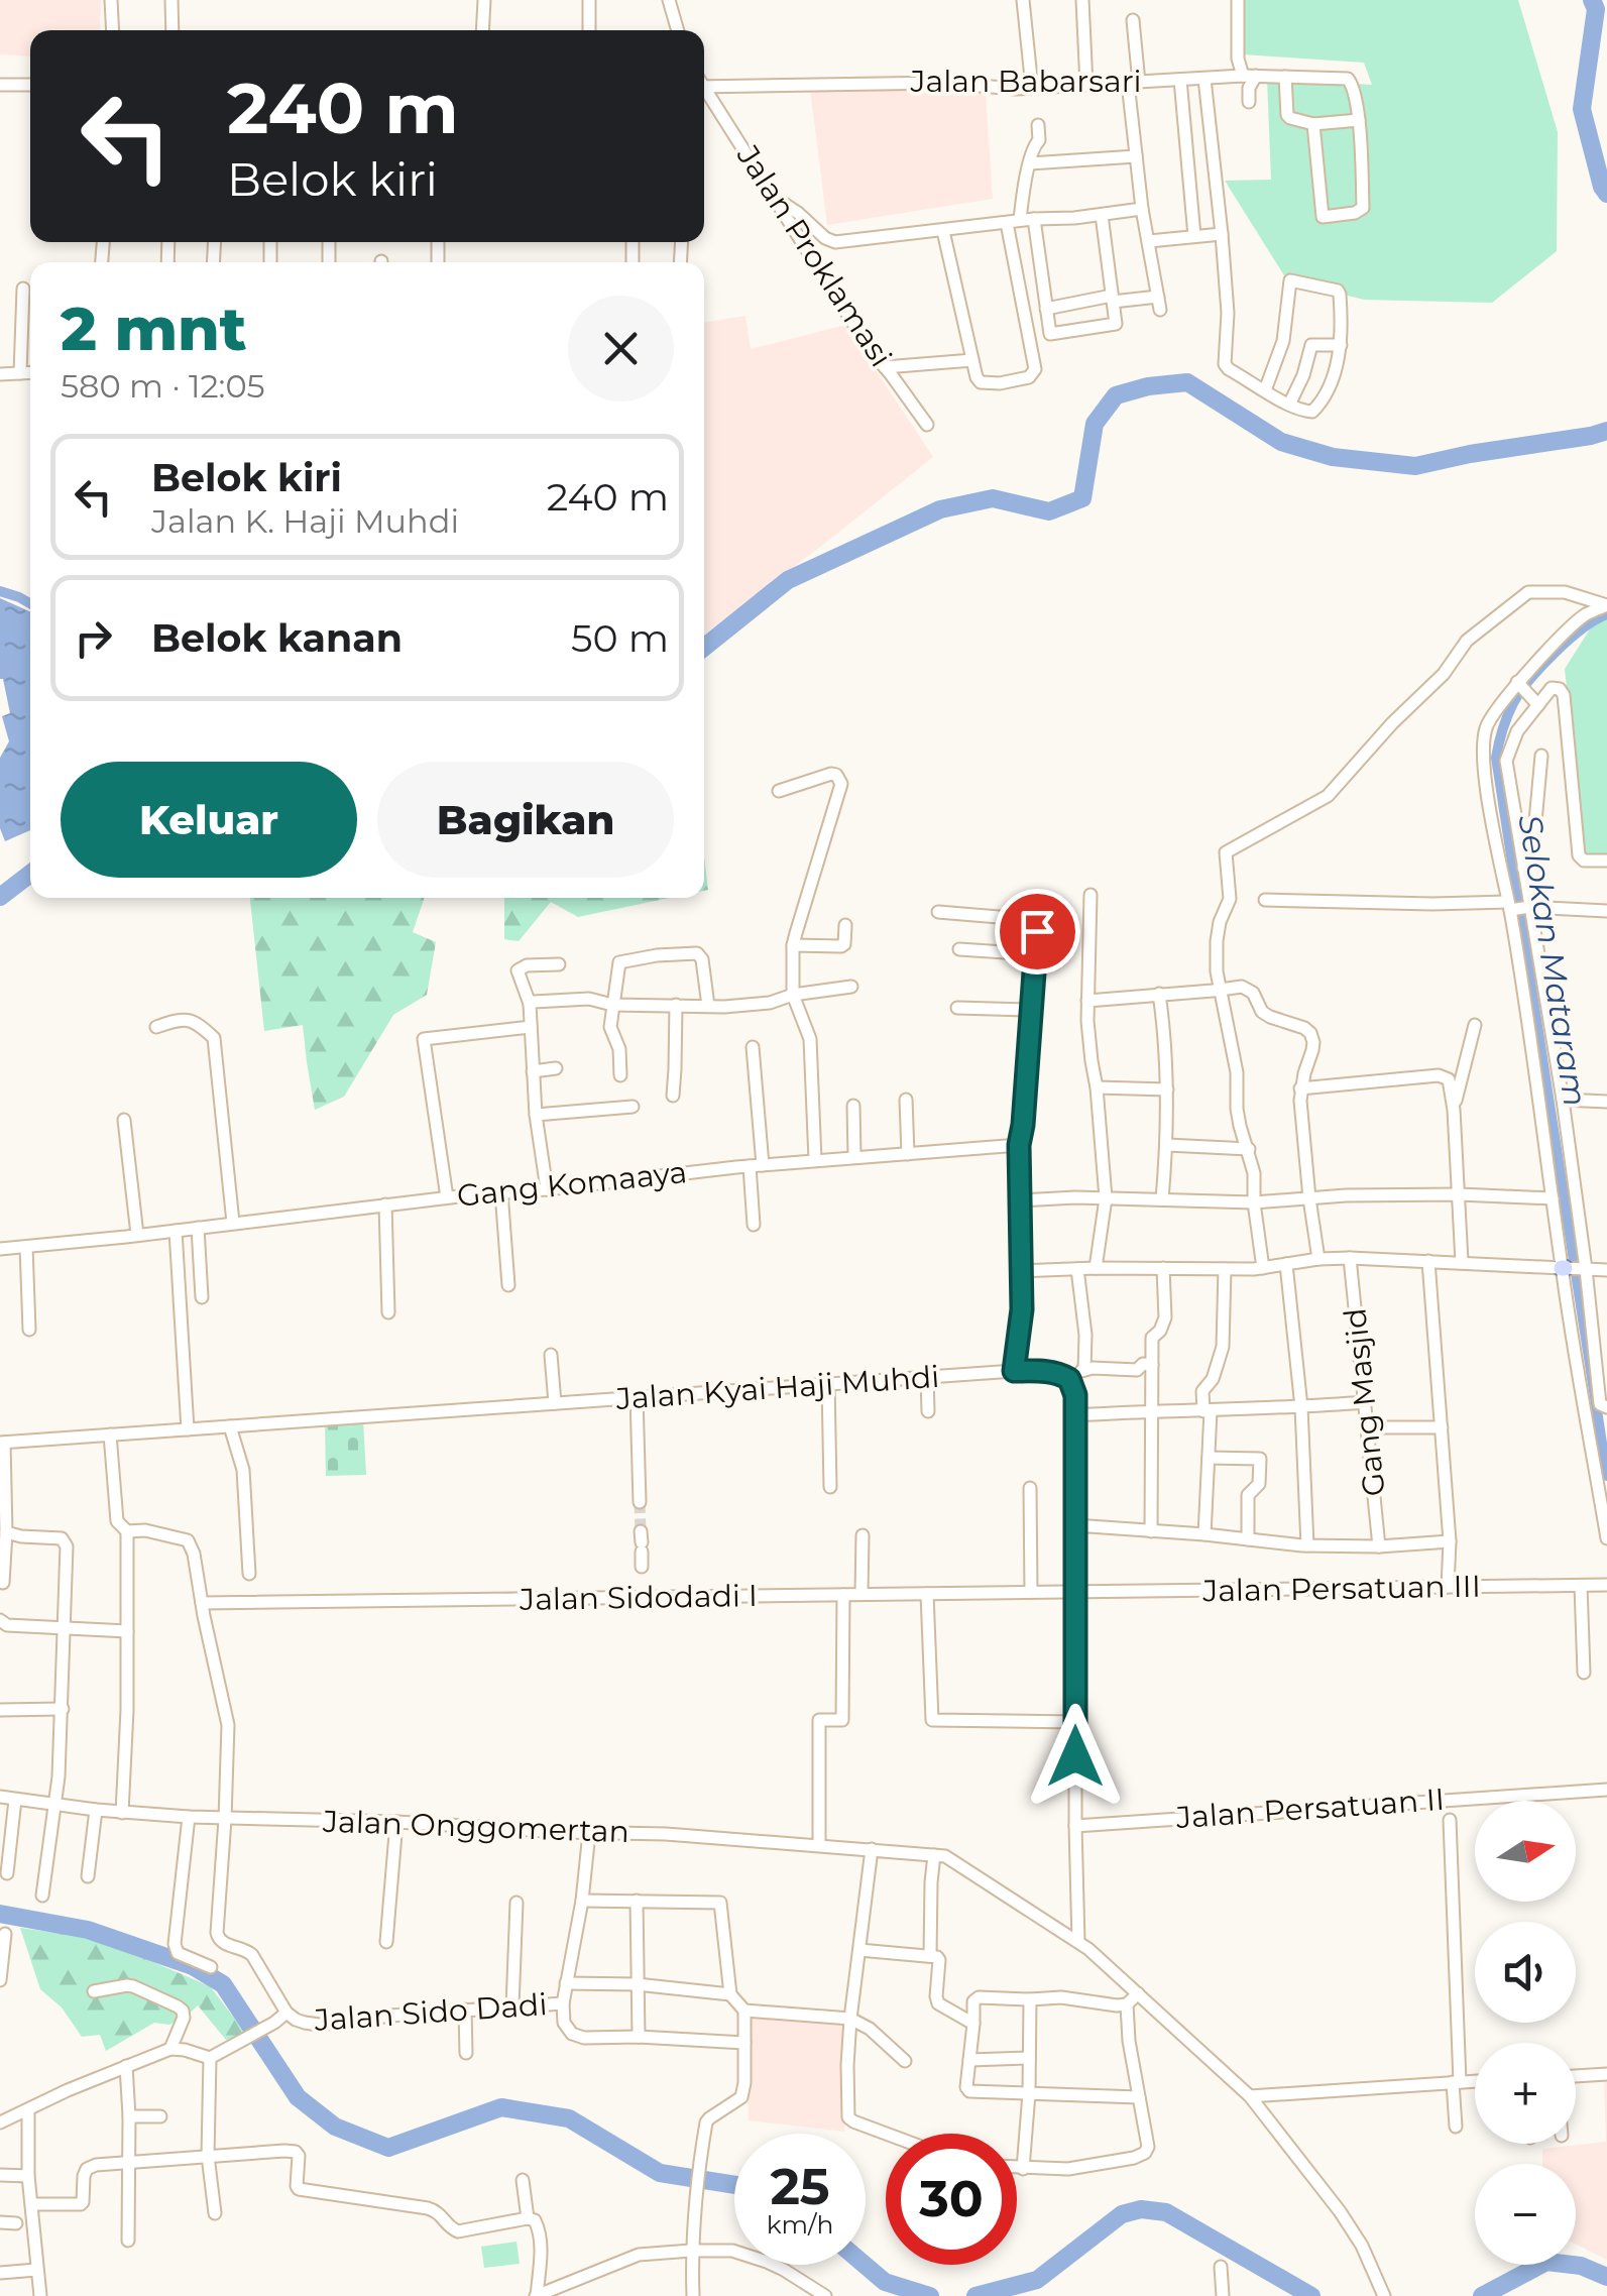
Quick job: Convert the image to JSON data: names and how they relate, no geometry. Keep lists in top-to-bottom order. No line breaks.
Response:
{"streets":{"street":["Jalan Babarsari","Jalan Proklamasi","Gang Komaaya","Jalan Kyai Haji Muhdi","Gang Masjid","Jalan Persatuan III","Jalan Sidodadi I","Jalan Persatuan II","Jalan Onggomertan","Jalan Sido Dadi"]},"crossings":[["Jalan Persatuan III","Jalan Sidodadi I"],["Jalan Onggomertan","Jalan Sido Dadi"]],"water":["Selokan Mataram"],"north":"right","page":{"turn":["240 m","Belok kiri"],"heading":["2 mnt","580 m · 12:05"],"list":[{"name":"Belok kiri","note":"Jalan K. Haji Muhdi","value":"240 m"},{"name":"Belok kanan","value":"50 m"}],"buttons":["Keluar","Bagikan"],"map_buttons":["+","−"],"speed":"25 km/h","limit":"30"}}
